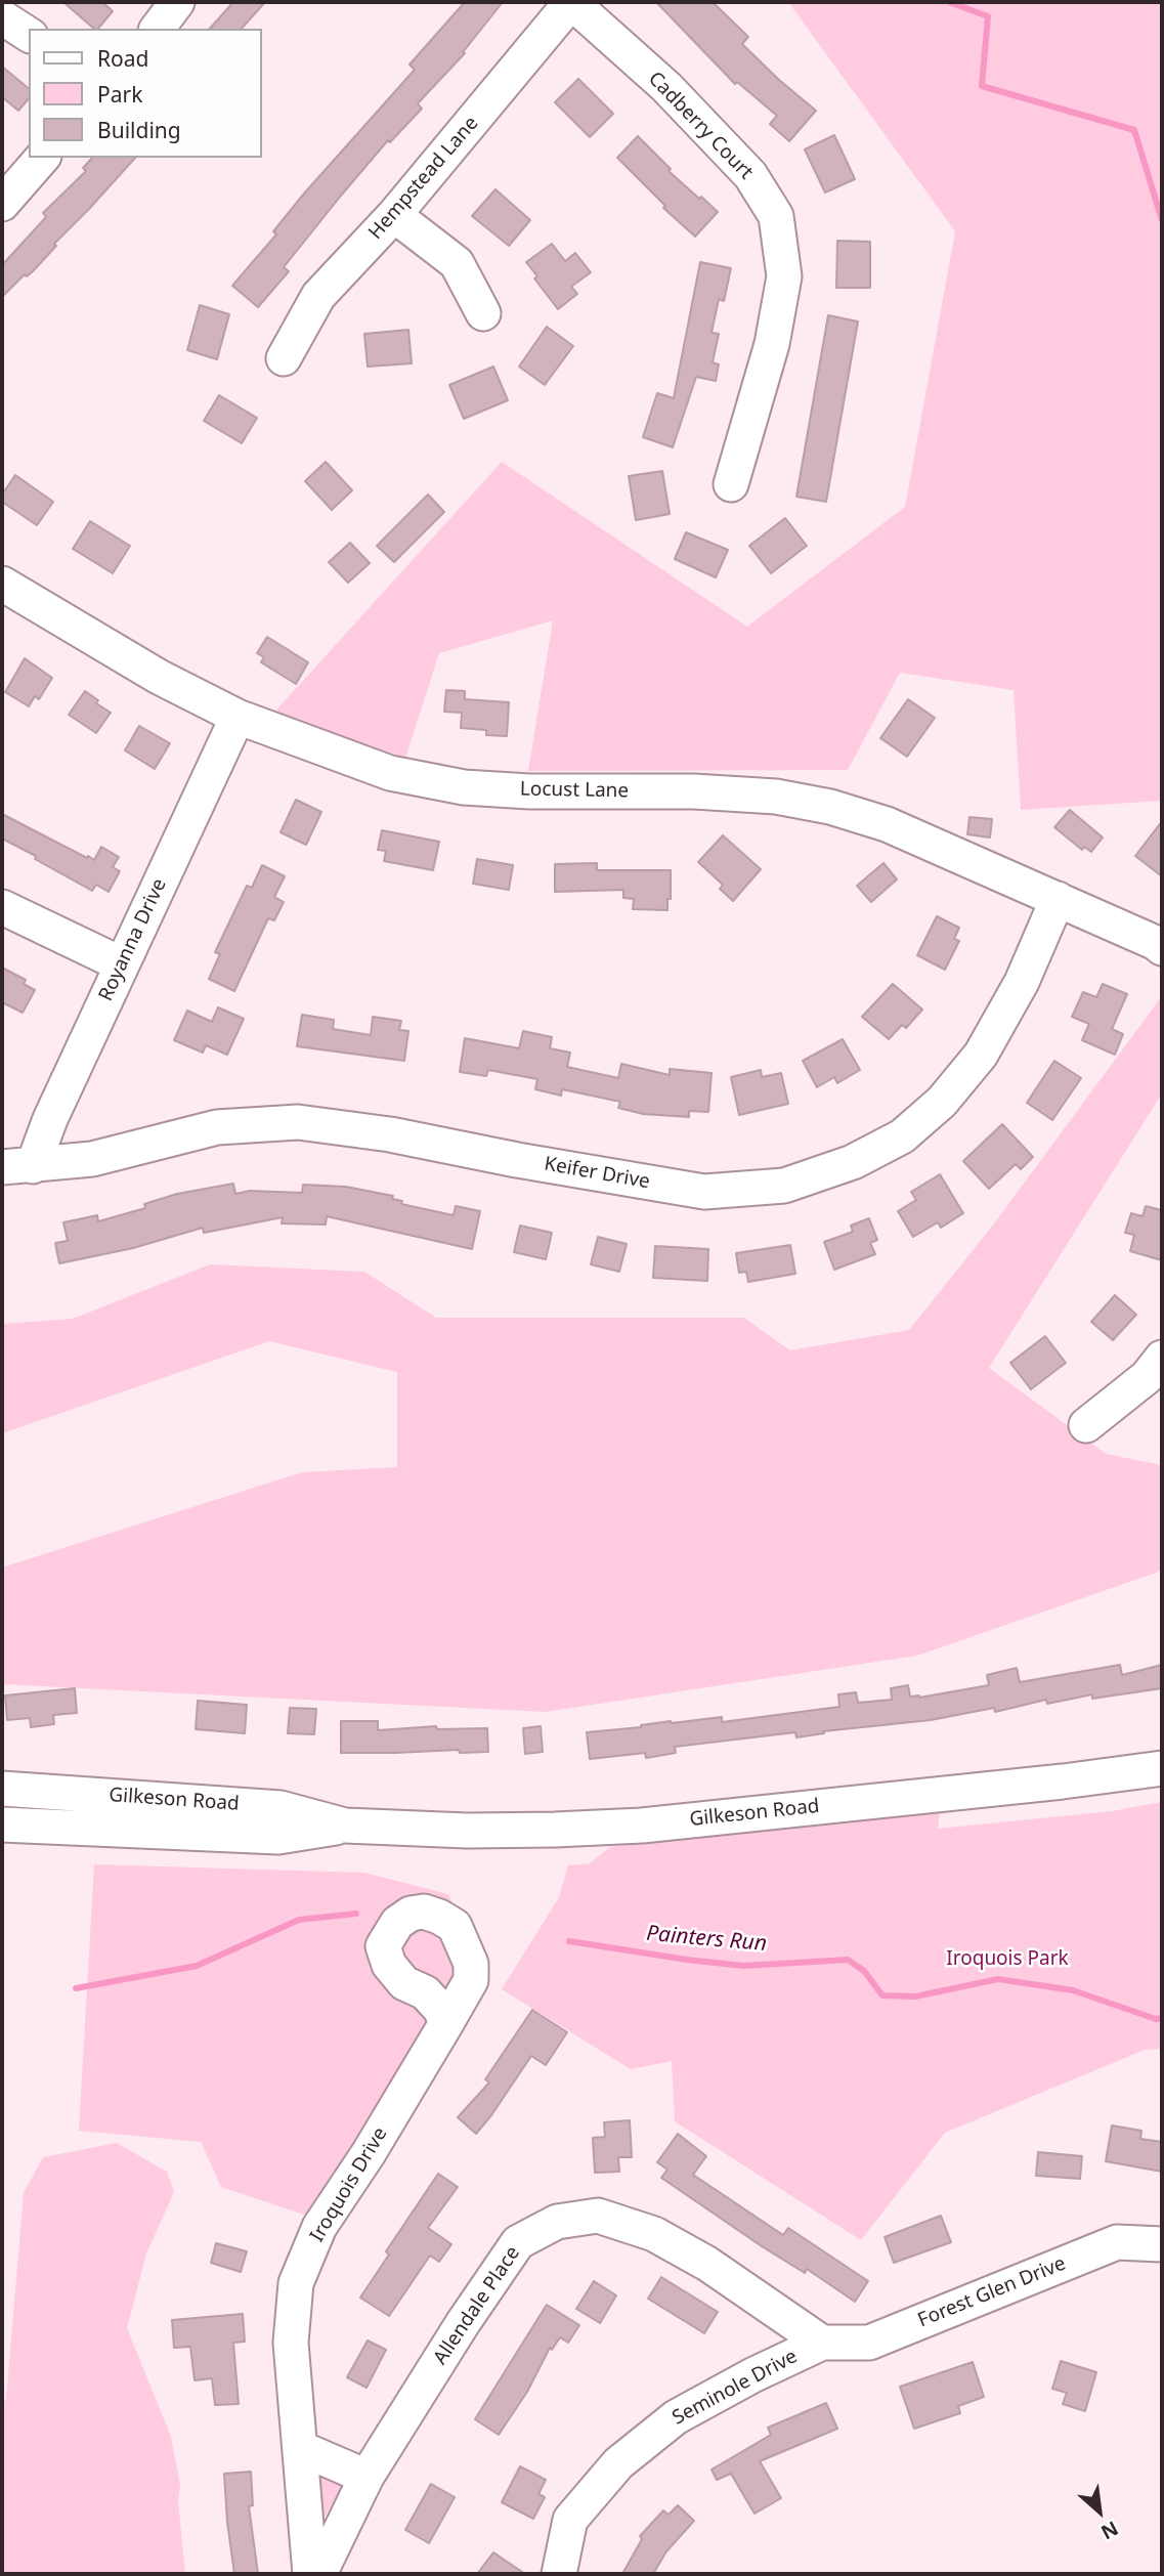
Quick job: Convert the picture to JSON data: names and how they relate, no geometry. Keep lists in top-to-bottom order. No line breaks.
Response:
{"streets":{"street":["Cadberry Court","Hempstead Lane","Locust Lane","Royanna Drive","Keifer Drive","Gilkeson Road","Iroquois Drive","Forest Glen Drive","Allendale Place","Seminole Drive"]},"crossings":[["Cadberry Court","Hempstead Lane"],["Locust Lane","Royanna Drive"],["Locust Lane","Keifer Drive"],["Royanna Drive","Keifer Drive"],["Forest Glen Drive","Allendale Place"],["Forest Glen Drive","Seminole Drive"],["Allendale Place","Seminole Drive"]],"water":["Painters Run"],"parks":["Iroquois Park"],"legend":["Road","Park","Building"],"north":"bottom right"}
